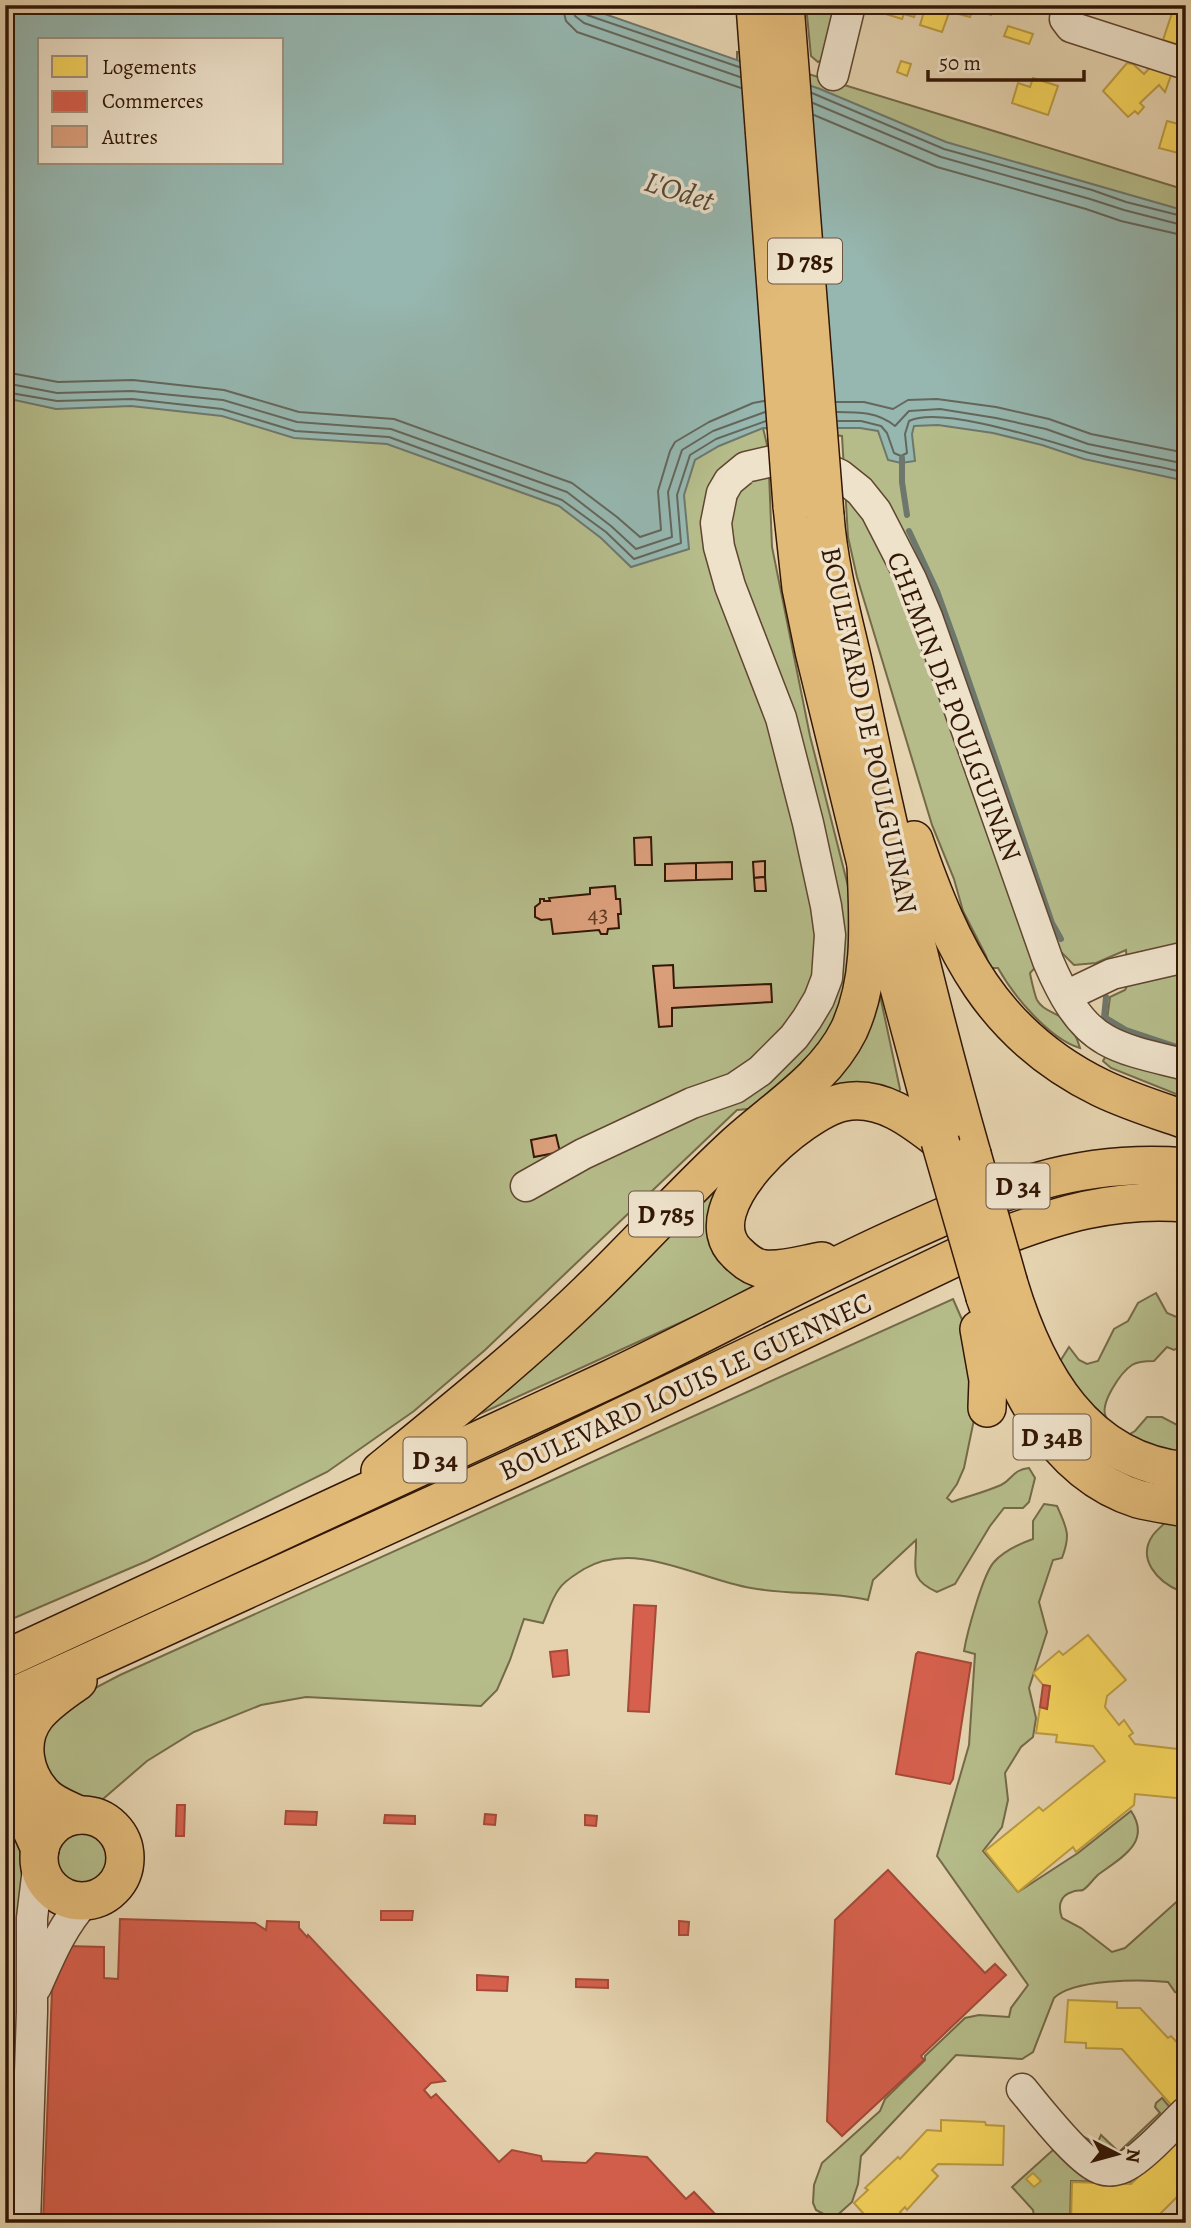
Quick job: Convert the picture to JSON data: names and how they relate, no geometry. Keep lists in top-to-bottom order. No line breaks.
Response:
{"streets":{"main road":["D 785","BOULEVARD DE POULGUINAN","D 34","BOULEVARD LOUIS LE GUENNEC","D 34B"],"street":["CHEMIN DE POULGUINAN"]},"crossings":[["D 785","BOULEVARD DE POULGUINAN"],["D 785","BOULEVARD LOUIS LE GUENNEC"],["D 785","D 34B"]],"water":["L'Odet"],"house_numbers":["43"],"legend":["Logements","Commerces","Autres"],"scale_bar":"50 m","north":"right"}
